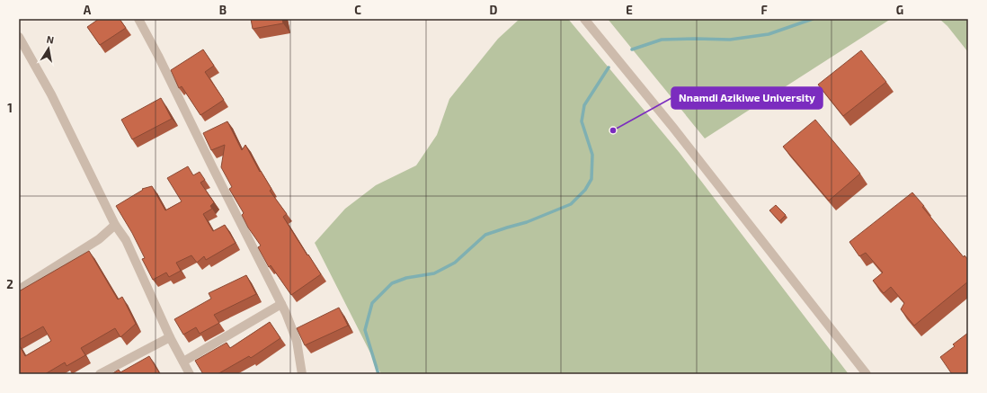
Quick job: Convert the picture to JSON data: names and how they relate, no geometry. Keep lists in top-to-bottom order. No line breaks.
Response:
{"places":["Nnamdi Azikiwe University"],"north":"top","grid":{"columns":["A","B","C","D","E","F","G"],"rows":["1","2"]}}
